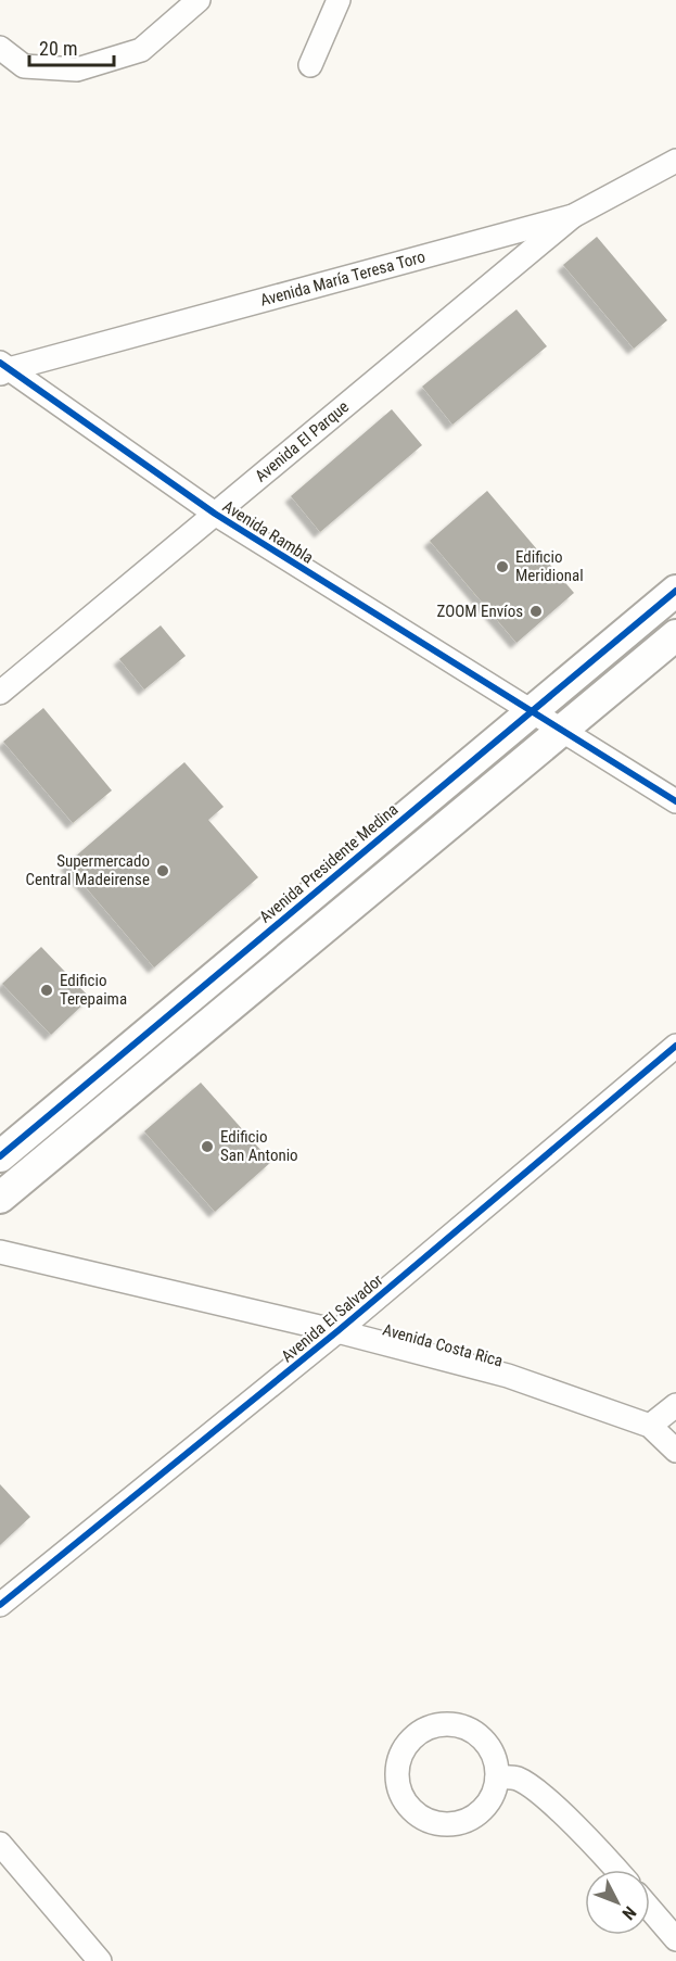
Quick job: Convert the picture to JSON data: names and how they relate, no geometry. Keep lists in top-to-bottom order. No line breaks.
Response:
{"streets":{"street":["Avenida María Teresa Toro","Avenida El Parque","Avenida Rambla","Avenida Presidente Medina","Avenida El Salvador","Avenida Costa Rica"]},"crossings":[["Avenida María Teresa Toro","Avenida El Parque"],["Avenida María Teresa Toro","Avenida Rambla"],["Avenida El Parque","Avenida Rambla"],["Avenida Rambla","Avenida Presidente Medina"],["Avenida El Salvador","Avenida Costa Rica"]],"places":["Edificio Meridional","ZOOM Envíos","Supermercado Central Madeirense","Edificio Terepaima","Edificio San Antonio"],"scale_bar":"20 m","north":"bottom right"}
